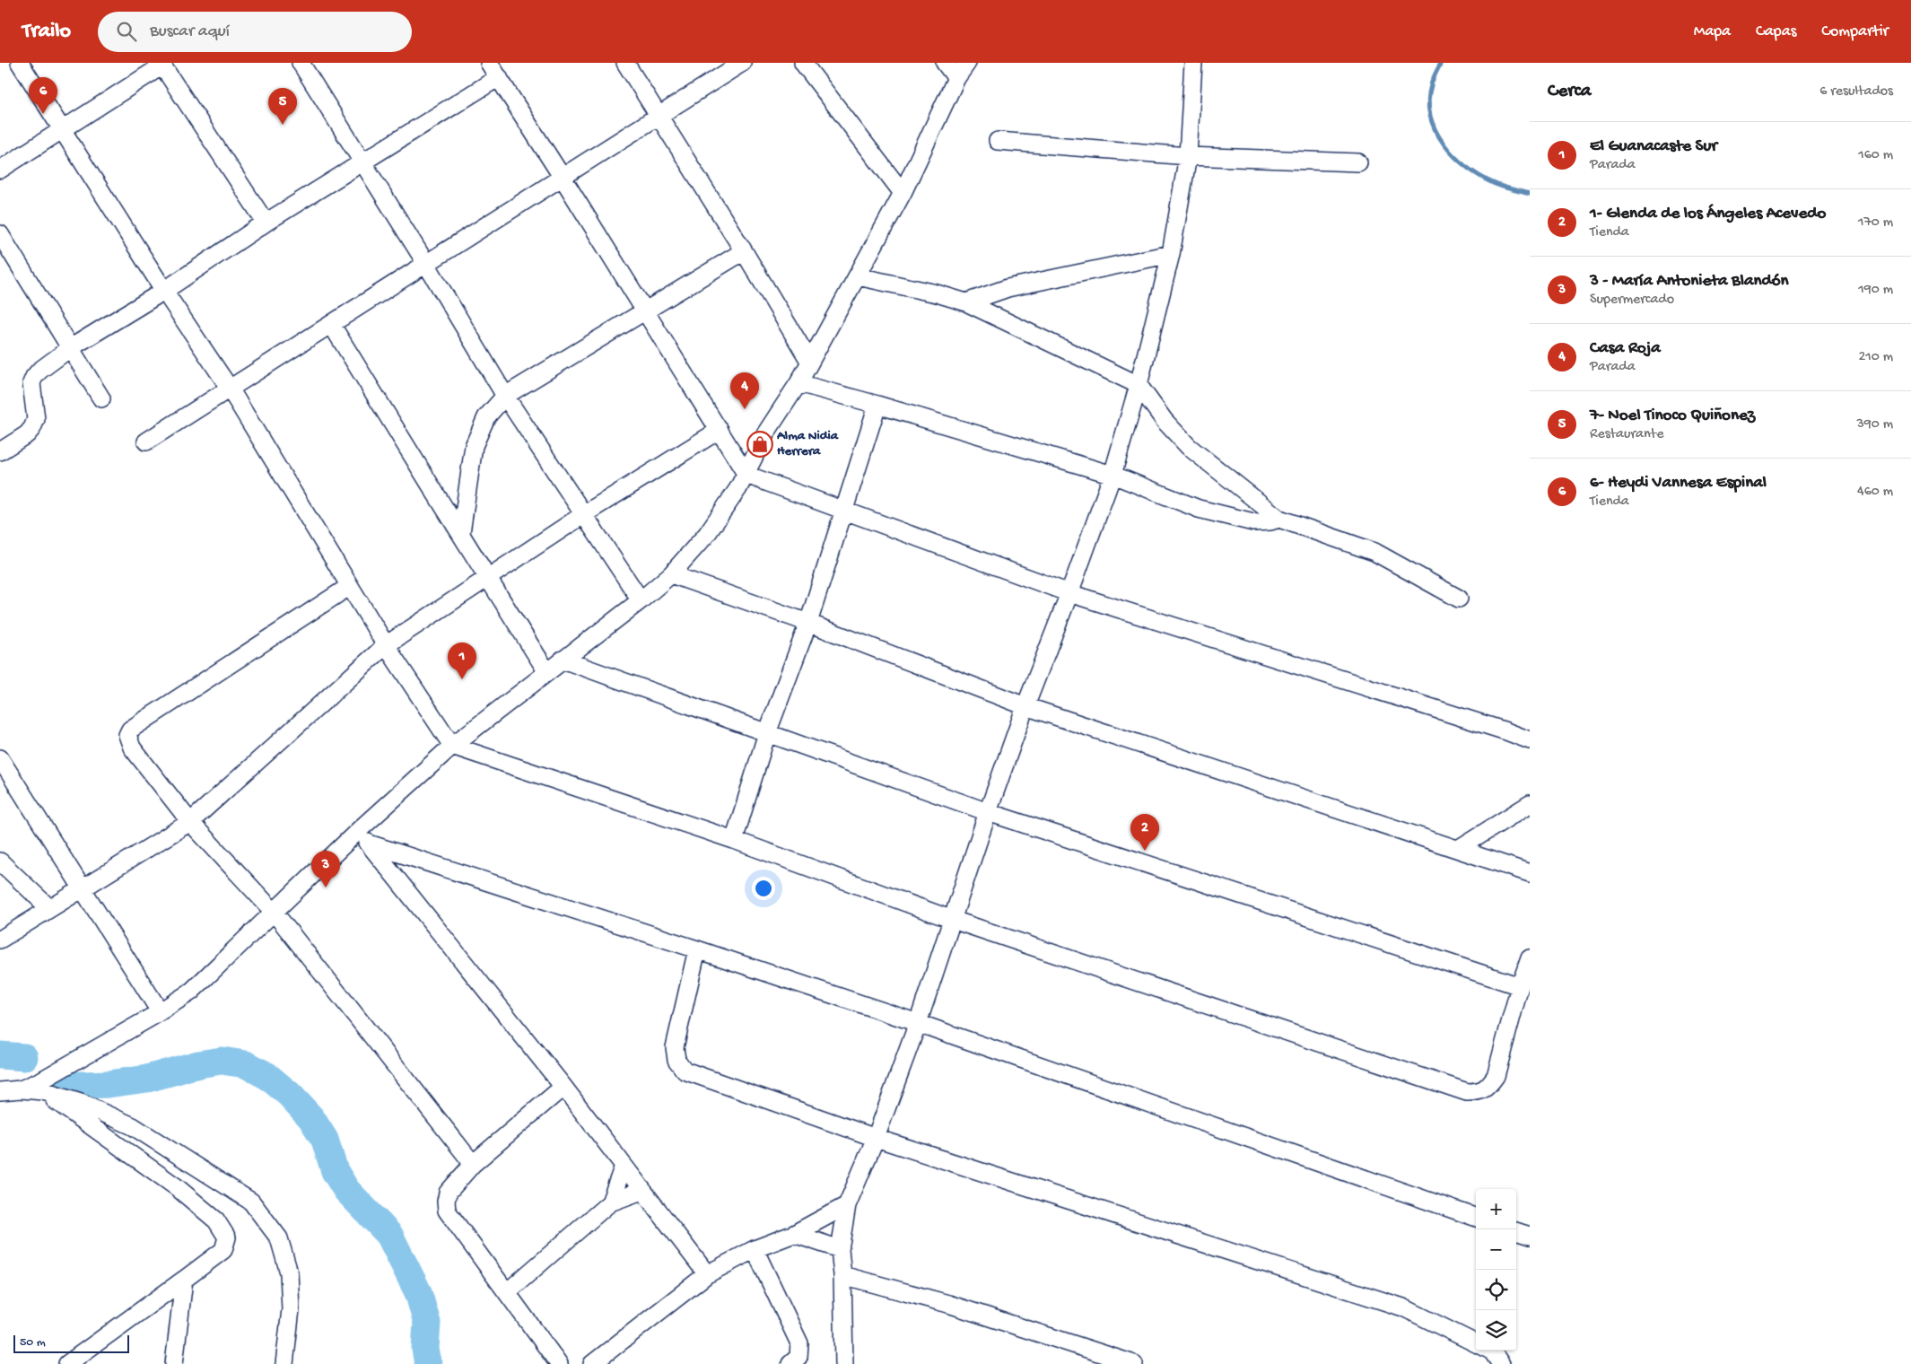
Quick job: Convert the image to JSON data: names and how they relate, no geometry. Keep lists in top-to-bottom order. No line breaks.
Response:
{"places":{"shop":["Alma Nidia Herrera"]},"scale_bar":"50 m","page":{"header":"Trailo","search":"Buscar aquí","nav":["Mapa","Capas","Compartir"],"heading":["Cerca","6 resultados"],"pins":["6","5","4","1","2","3"],"list":[{"mark":"1","name":"El Guanacaste Sur","note":"Parada","value":"160 m"},{"mark":"2","name":"1- Glenda de los Ángeles Acevedo","note":"Tienda","value":"170 m"},{"mark":"3","name":"3 - María Antonieta Blandón","note":"Supermercado","value":"190 m"},{"mark":"4","name":"Casa Roja","note":"Parada","value":"210 m"},{"mark":"5","name":"7- Noel Tinoco Quiñonez","note":"Restaurante","value":"390 m"},{"mark":"6","name":"6- Heydi Vannesa Espinal","note":"Tienda","value":"460 m"}],"map_buttons":["+","−"],"scale":"50 m"}}
